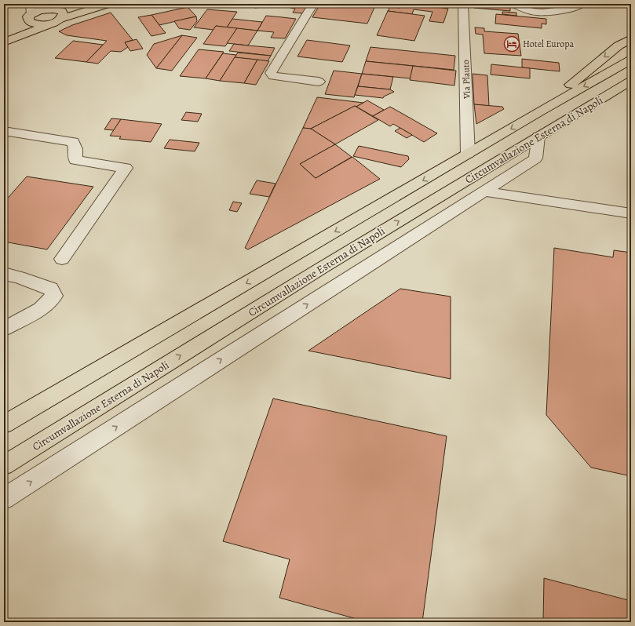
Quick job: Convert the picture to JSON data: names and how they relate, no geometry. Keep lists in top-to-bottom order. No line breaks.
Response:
{"streets":{"main road":["Circumvallazione Esterna di Napoli"],"street":["Via Plauto"]},"crossings":[["Via Plauto","Circumvallazione Esterna di Napoli"]],"places":{"hotel":["Hotel Europa"]}}
